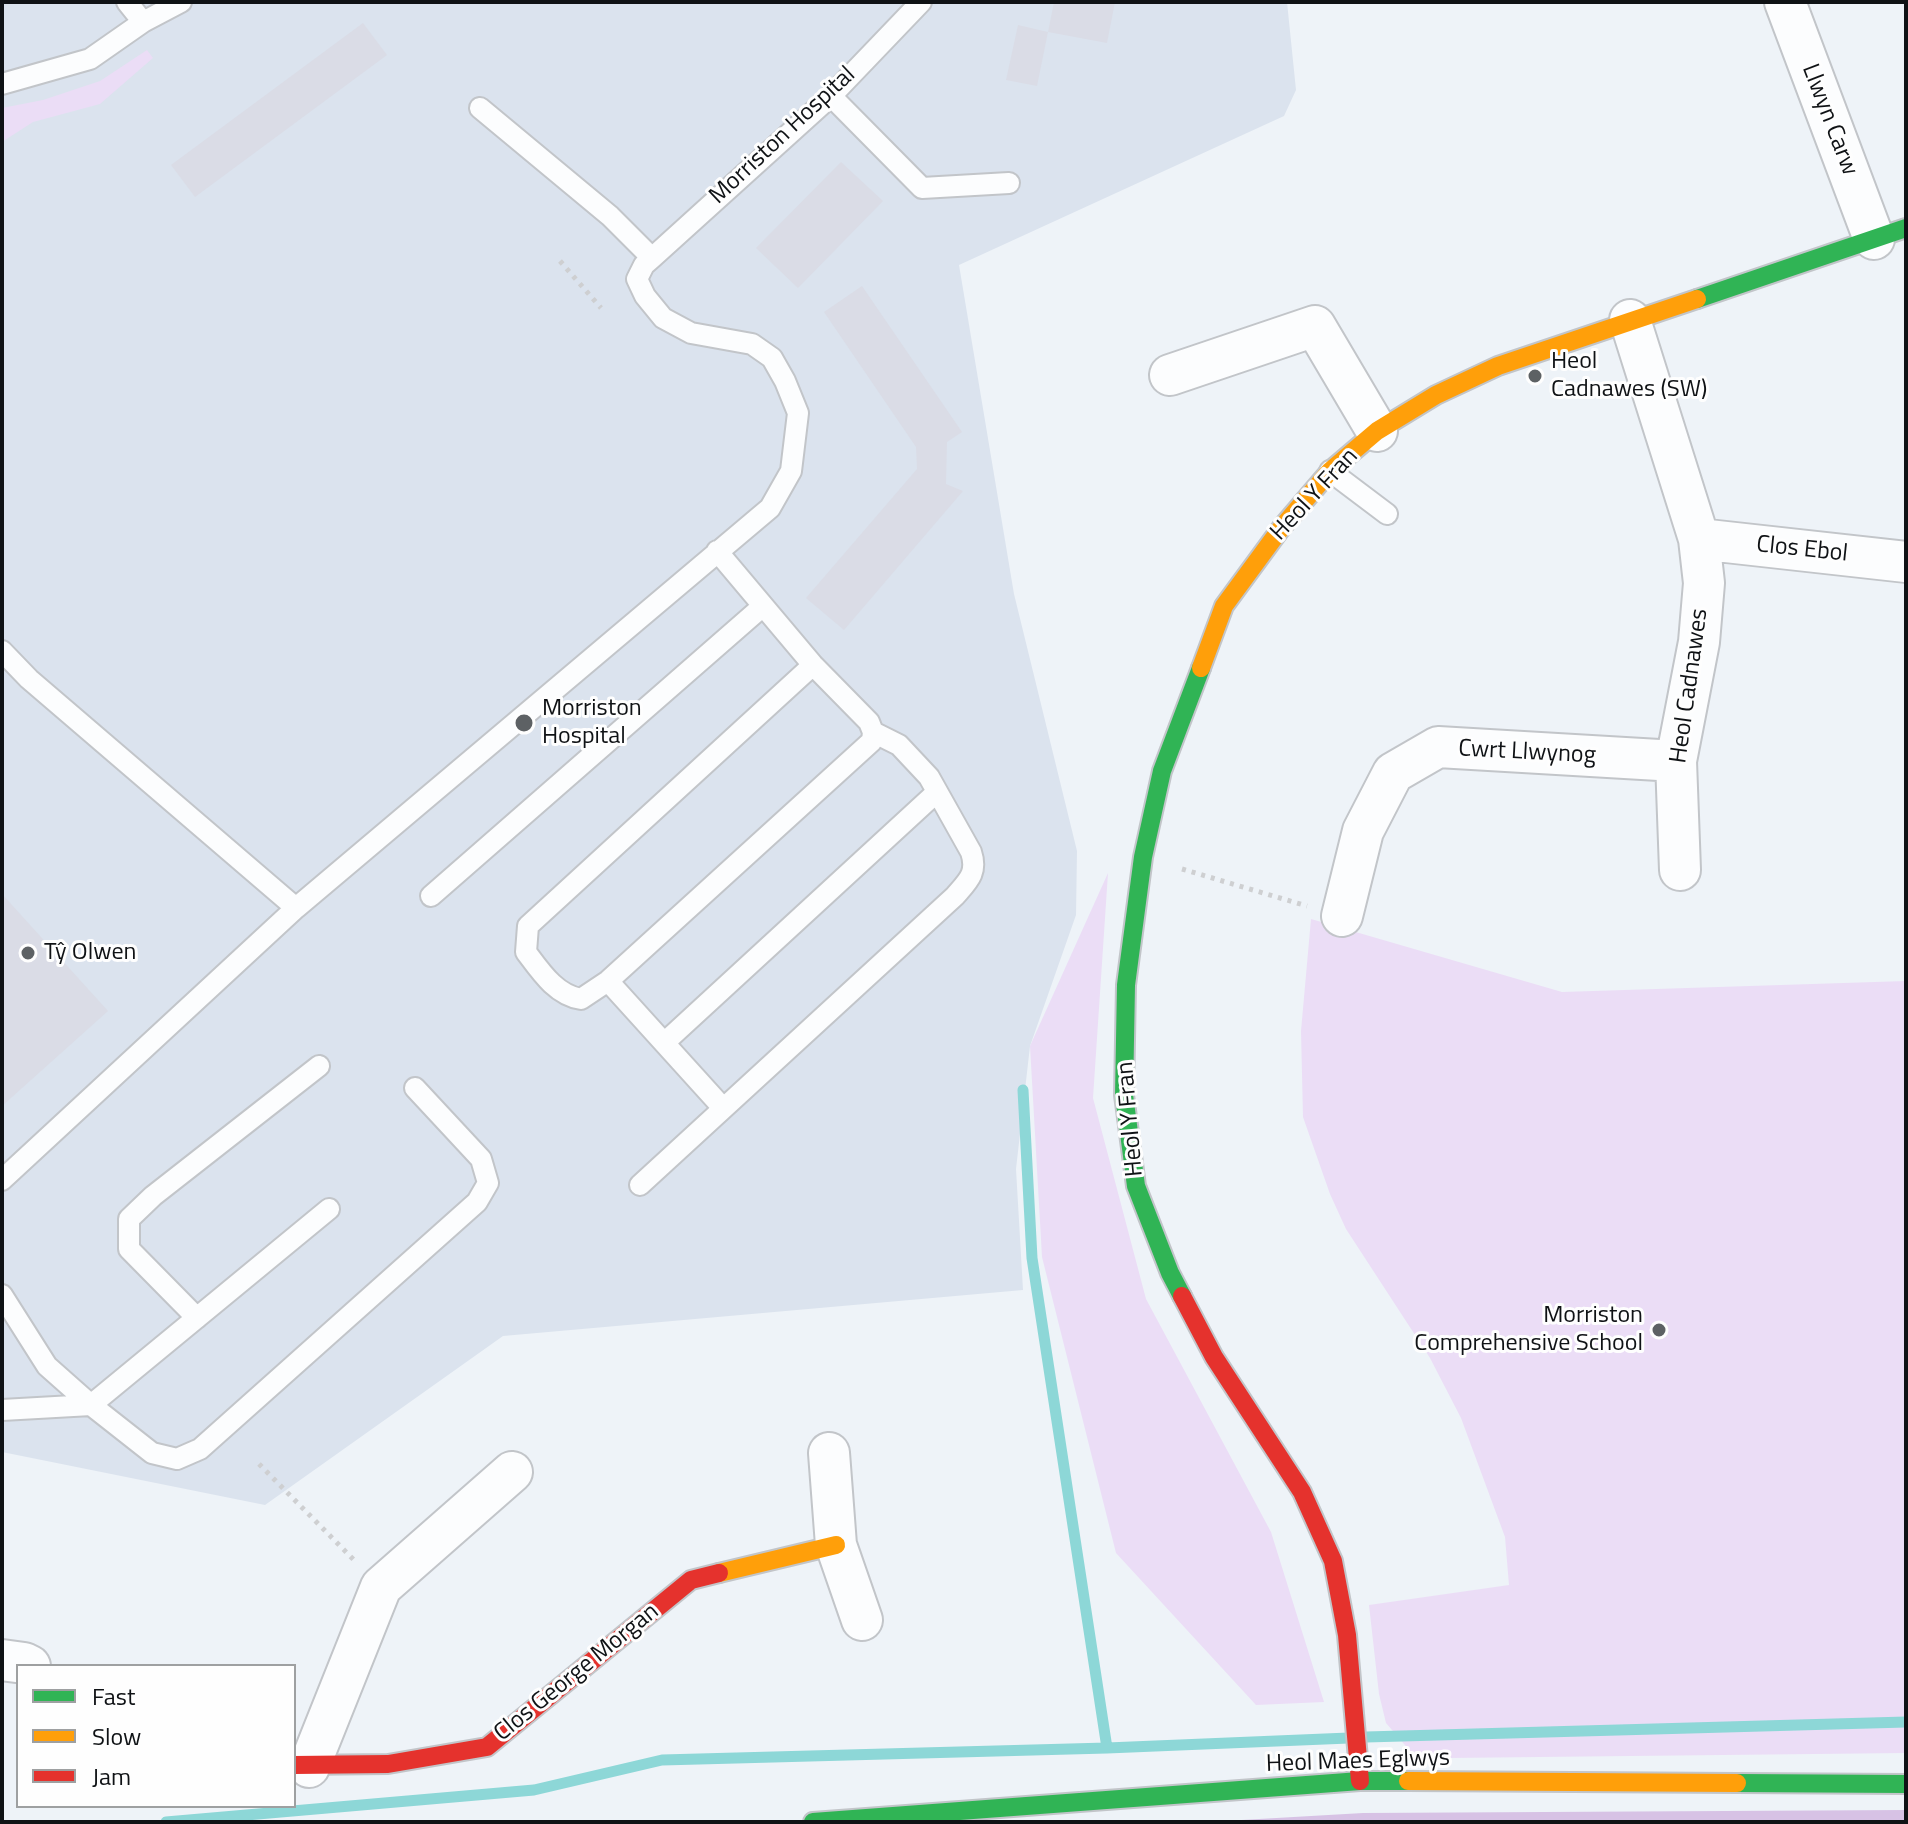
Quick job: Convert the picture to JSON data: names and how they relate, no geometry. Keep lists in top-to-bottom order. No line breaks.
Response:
{"streets":{"street":["Llwyn Carw","Heol Y Fran","Clos Ebol","Heol Cadnawes","Cwrt Llwynog","Clos George Morgan","Heol Maes Eglwys"],"lane":["Morriston Hospital"]},"crossings":[["Llwyn Carw","Heol Y Fran"],["Heol Y Fran","Heol Cadnawes"],["Heol Y Fran","Heol Maes Eglwys"],["Clos Ebol","Heol Cadnawes"],["Heol Cadnawes","Cwrt Llwynog"]],"places":["Heol Cadnawes (SW)","Morriston Hospital","Tŷ Olwen","Morriston Comprehensive School"],"legend":["Fast","Slow","Jam"]}
